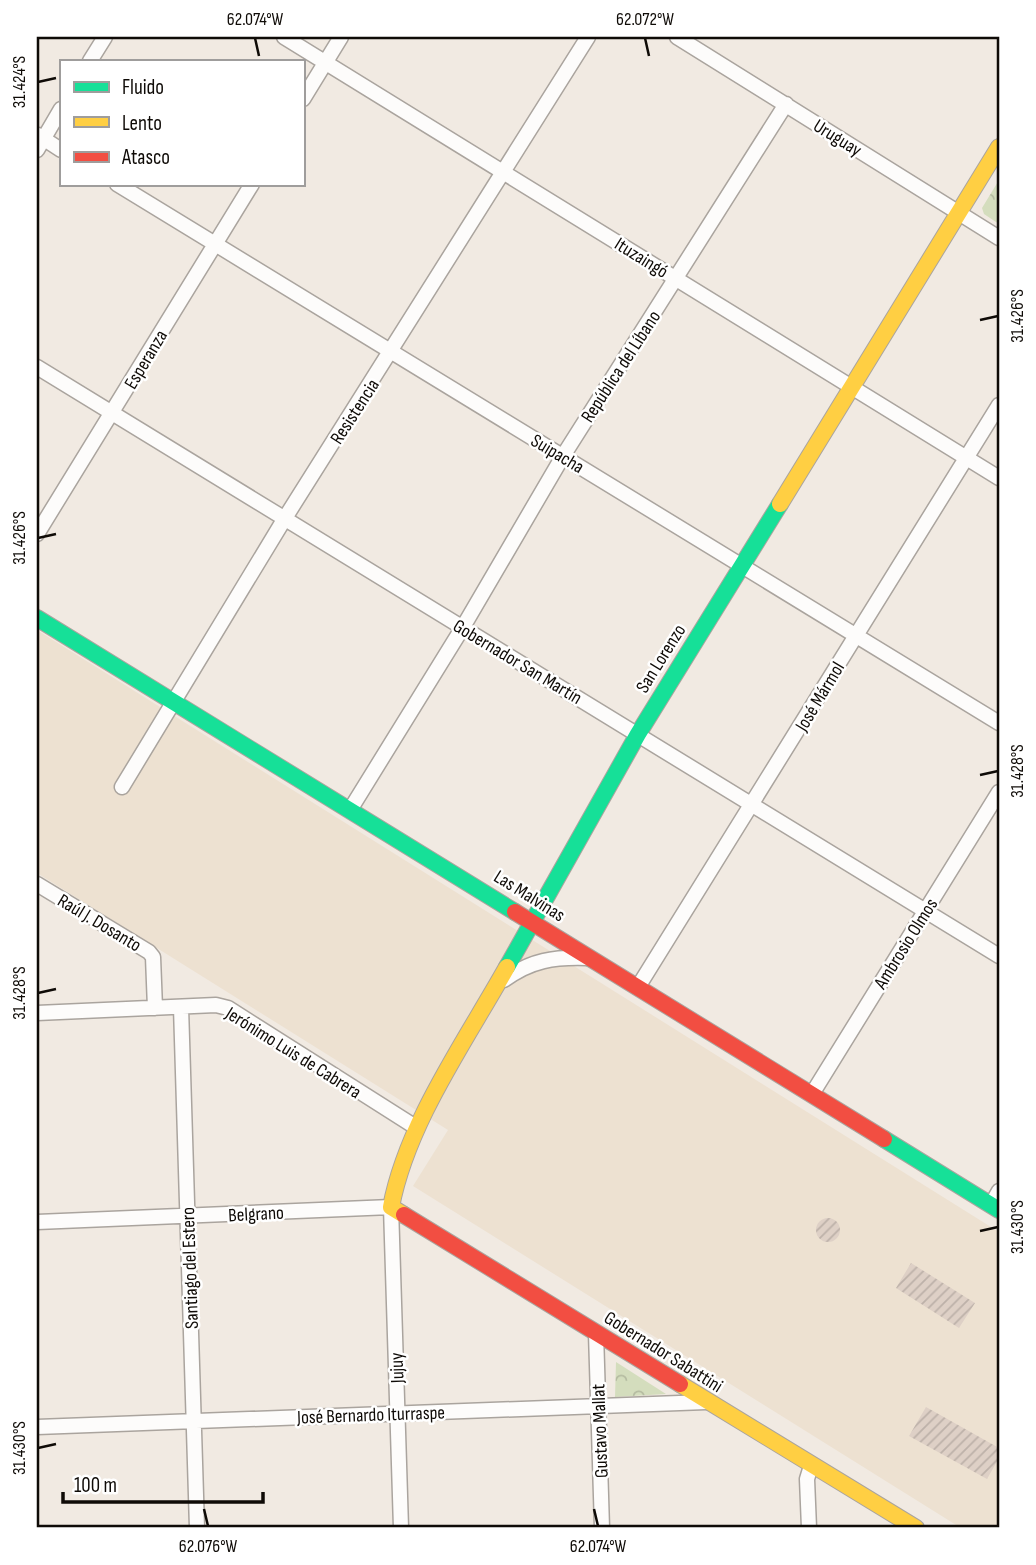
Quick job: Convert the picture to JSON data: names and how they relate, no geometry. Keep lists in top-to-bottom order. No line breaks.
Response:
{"streets":{"main road":["San Lorenzo","Las Malvinas","Gobernador Sabattini"],"street":["Uruguay","Ituzaingó","Esperanza","República del Líbano","Resistencia","Suipacha","Gobernador San Martín","José Mármol","Raúl J. Dosanto","Ambrosio Olmos","Jerónimo Luis de Cabrera","Belgrano","Santiago del Estero","Jujuy","José Bernardo Iturraspe","Gustavo Mallat"]},"crossings":[["Uruguay","República del Líbano"],["Uruguay","San Lorenzo"],["Ituzaingó","República del Líbano"],["Ituzaingó","Resistencia"],["Ituzaingó","San Lorenzo"],["Ituzaingó","José Mármol"],["Esperanza","Suipacha"],["Esperanza","Gobernador San Martín"],["República del Líbano","Suipacha"],["República del Líbano","Gobernador San Martín"],["República del Líbano","Las Malvinas"],["Resistencia","Suipacha"],["Resistencia","Gobernador San Martín"],["Resistencia","Las Malvinas"],["Suipacha","San Lorenzo"],["Suipacha","José Mármol"],["San Lorenzo","Gobernador San Martín"],["San Lorenzo","Las Malvinas"],["San Lorenzo","Jerónimo Luis de Cabrera"],["San Lorenzo","Belgrano"],["San Lorenzo","Gobernador Sabattini"],["San Lorenzo","Jujuy"],["Gobernador San Martín","José Mármol"],["Gobernador San Martín","Ambrosio Olmos"],["José Mármol","Las Malvinas"],["Las Malvinas","Ambrosio Olmos"],["Raúl J. Dosanto","Jerónimo Luis de Cabrera"],["Jerónimo Luis de Cabrera","Santiago del Estero"],["Belgrano","Santiago del Estero"],["Belgrano","Gobernador Sabattini"],["Belgrano","Jujuy"],["Santiago del Estero","José Bernardo Iturraspe"],["Gobernador Sabattini","Jujuy"],["Gobernador Sabattini","José Bernardo Iturraspe"],["Gobernador Sabattini","Gustavo Mallat"],["Jujuy","José Bernardo Iturraspe"],["José Bernardo Iturraspe","Gustavo Mallat"]],"legend":["Fluido","Lento","Atasco"],"scale_bar":"100 m","coordinates":["62.074°W","62.072°W","31.424°S","31.426°S","31.428°S","31.430°S","62.076°W"]}
